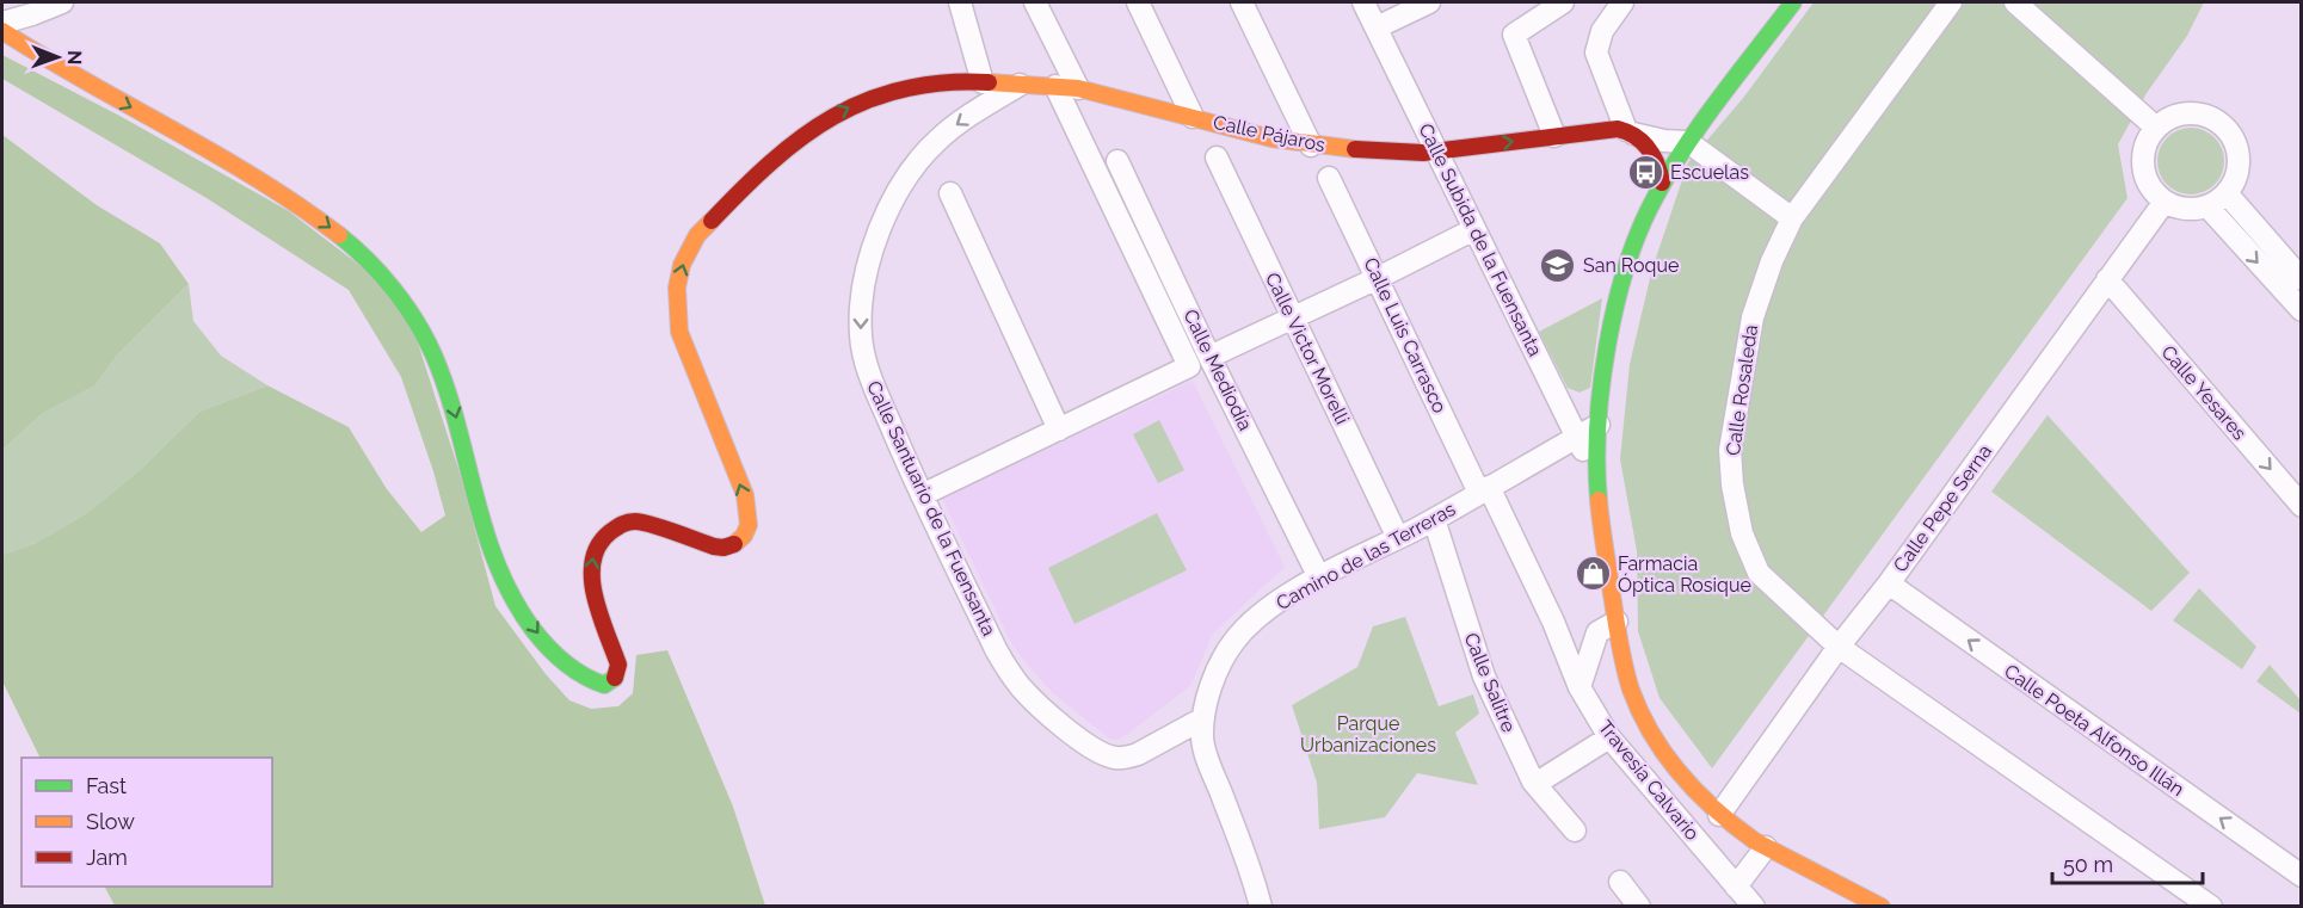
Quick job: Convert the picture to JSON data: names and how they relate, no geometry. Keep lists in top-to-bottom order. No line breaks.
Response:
{"streets":{"street":["Calle Pájaros","Calle Subida de la Fuensanta","Calle Luis Carrasco","Calle Victor Morelli","Calle Mediodía","Calle Rosaleda","Calle Yesares","Calle Santuario de la Fuensanta","Calle Pepe Serna","Camino de las Terreras","Calle Salitre","Calle Poeta Alfonso Illán","Travesía Calvario"]},"crossings":[["Calle Pájaros","Calle Subida de la Fuensanta"],["Calle Pájaros","Calle Santuario de la Fuensanta"],["Calle Subida de la Fuensanta","Camino de las Terreras"],["Calle Luis Carrasco","Camino de las Terreras"],["Calle Luis Carrasco","Travesía Calvario"],["Calle Victor Morelli","Camino de las Terreras"],["Calle Mediodía","Camino de las Terreras"],["Calle Rosaleda","Calle Pepe Serna"],["Calle Yesares","Calle Pepe Serna"],["Calle Santuario de la Fuensanta","Camino de las Terreras"],["Calle Pepe Serna","Calle Poeta Alfonso Illán"],["Camino de las Terreras","Calle Salitre"],["Camino de las Terreras","Travesía Calvario"]],"one_way":["Calle Santuario de la Fuensanta","Calle Poeta Alfonso Illán"],"parks":["Parque Urbanizaciones"],"places":{"bus stop":["Escuelas"],"school or university":["San Roque"],"shop":["Farmacia Óptica Rosique"]},"legend":["Fast","Slow","Jam"],"scale_bar":"50 m","north":"right"}
